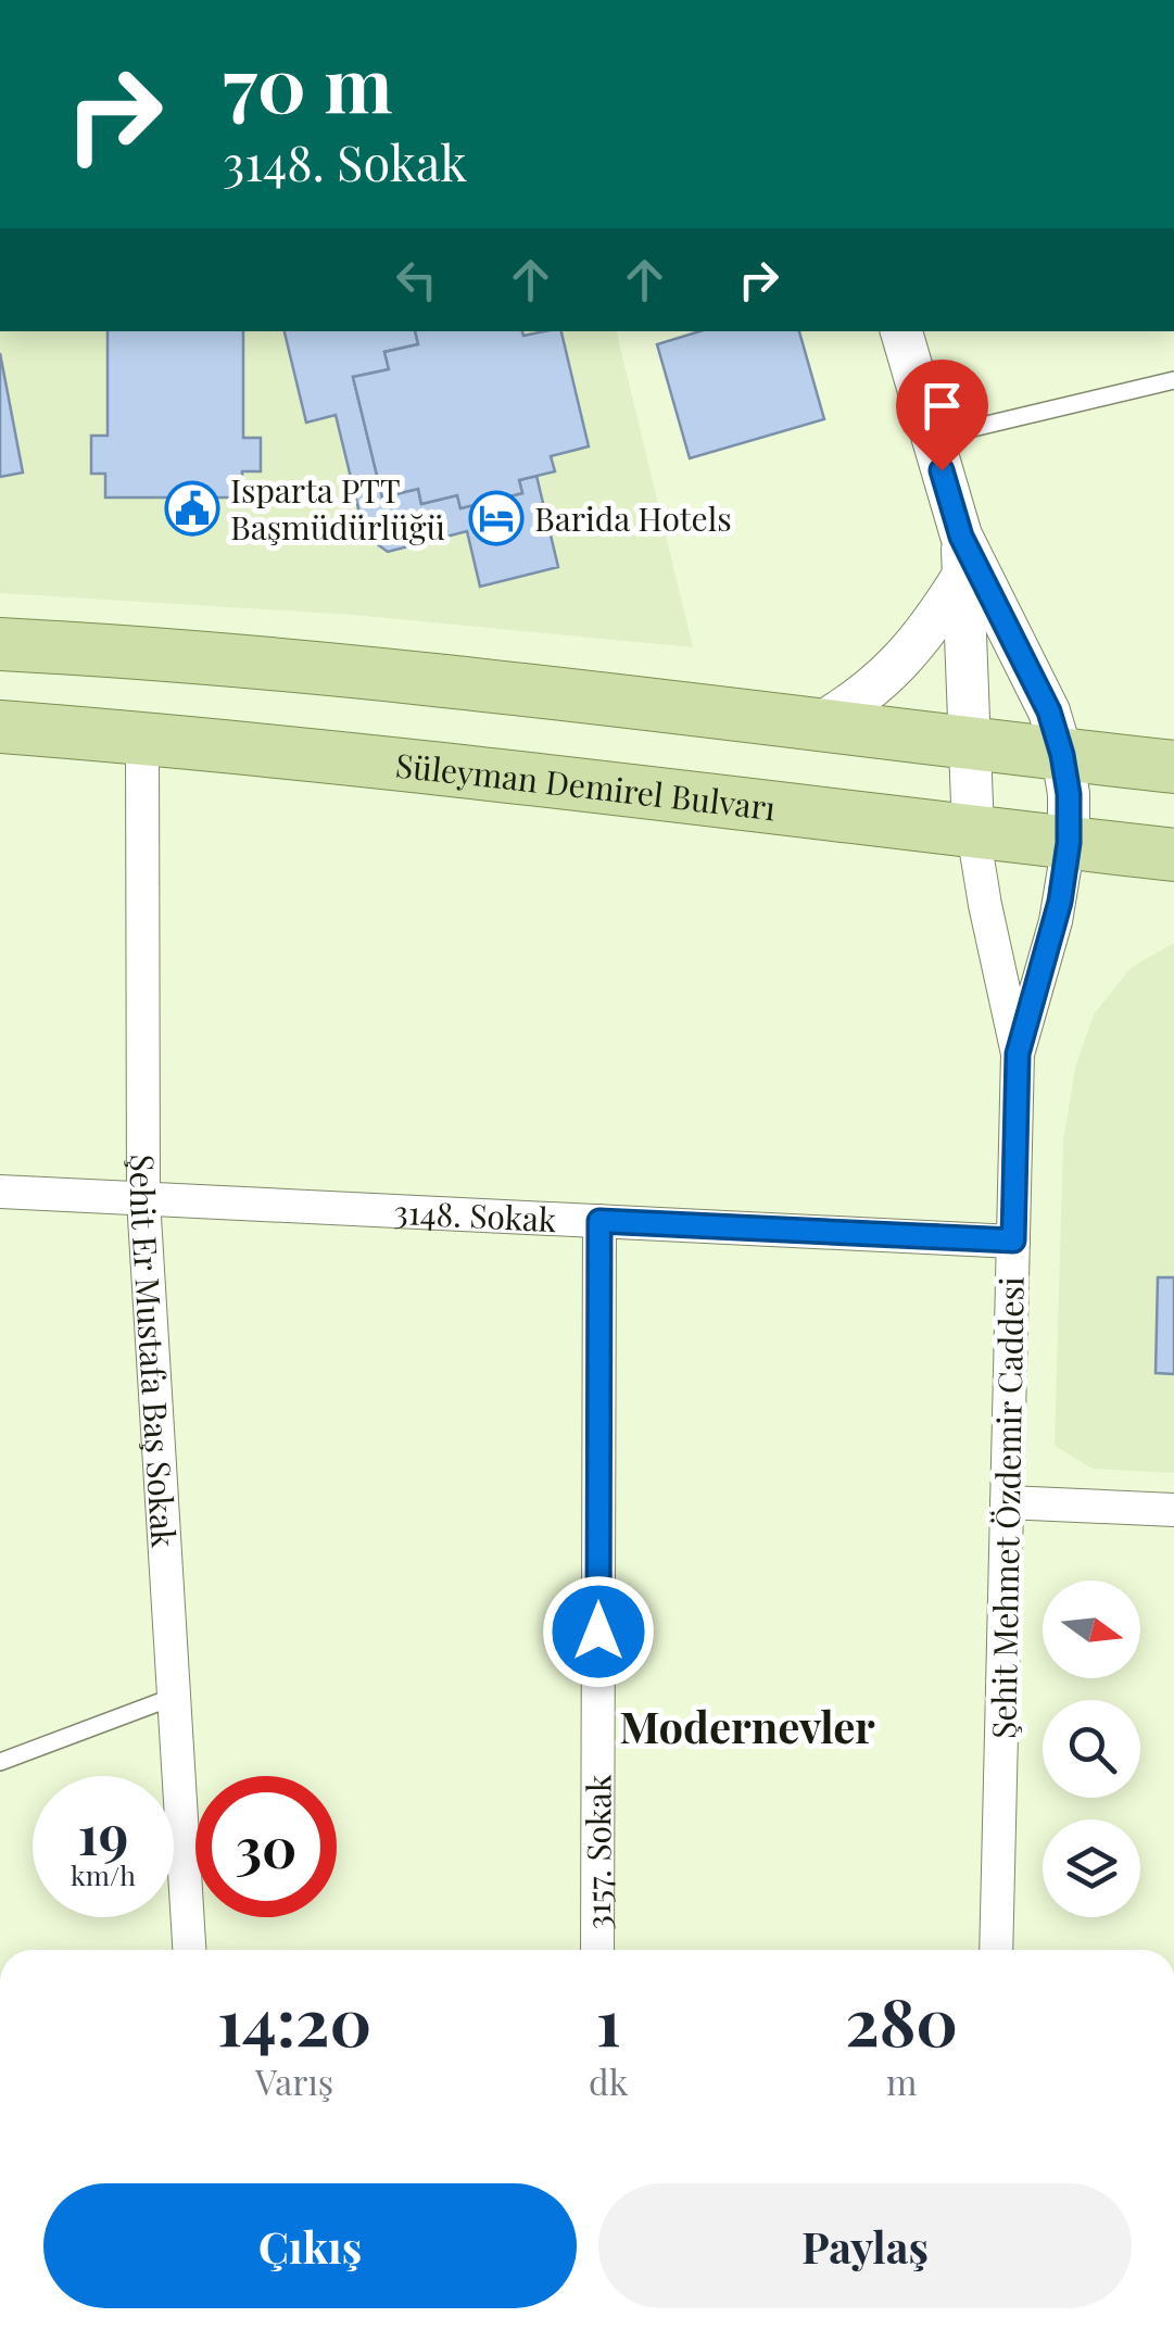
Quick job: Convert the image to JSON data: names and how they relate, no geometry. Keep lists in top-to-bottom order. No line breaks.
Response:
{"streets":{"main road":["Süleyman Demirel Bulvarı"],"street":["3148. Sokak","Şehit Er Mustafa Baş Sokak","Şehit Mehmet Özdemir Caddesi","3157. Sokak"]},"crossings":[["Süleyman Demirel Bulvarı","Şehit Er Mustafa Baş Sokak"],["Süleyman Demirel Bulvarı","Şehit Mehmet Özdemir Caddesi"],["3148. Sokak","Şehit Er Mustafa Baş Sokak"],["3148. Sokak","Şehit Mehmet Özdemir Caddesi"],["3148. Sokak","3157. Sokak"]],"districts":["Modernevler"],"places":{"public building":["Isparta PTT Başmüdürlüğü"],"hotel":["Barida Hotels"]},"north":"right","page":{"turn":["70 m","3148. Sokak"],"speed":"19 km/h","limit":"30","eta":["14:20","Varış","1","dk","280","m"],"buttons":["Çıkış","Paylaş"]}}
